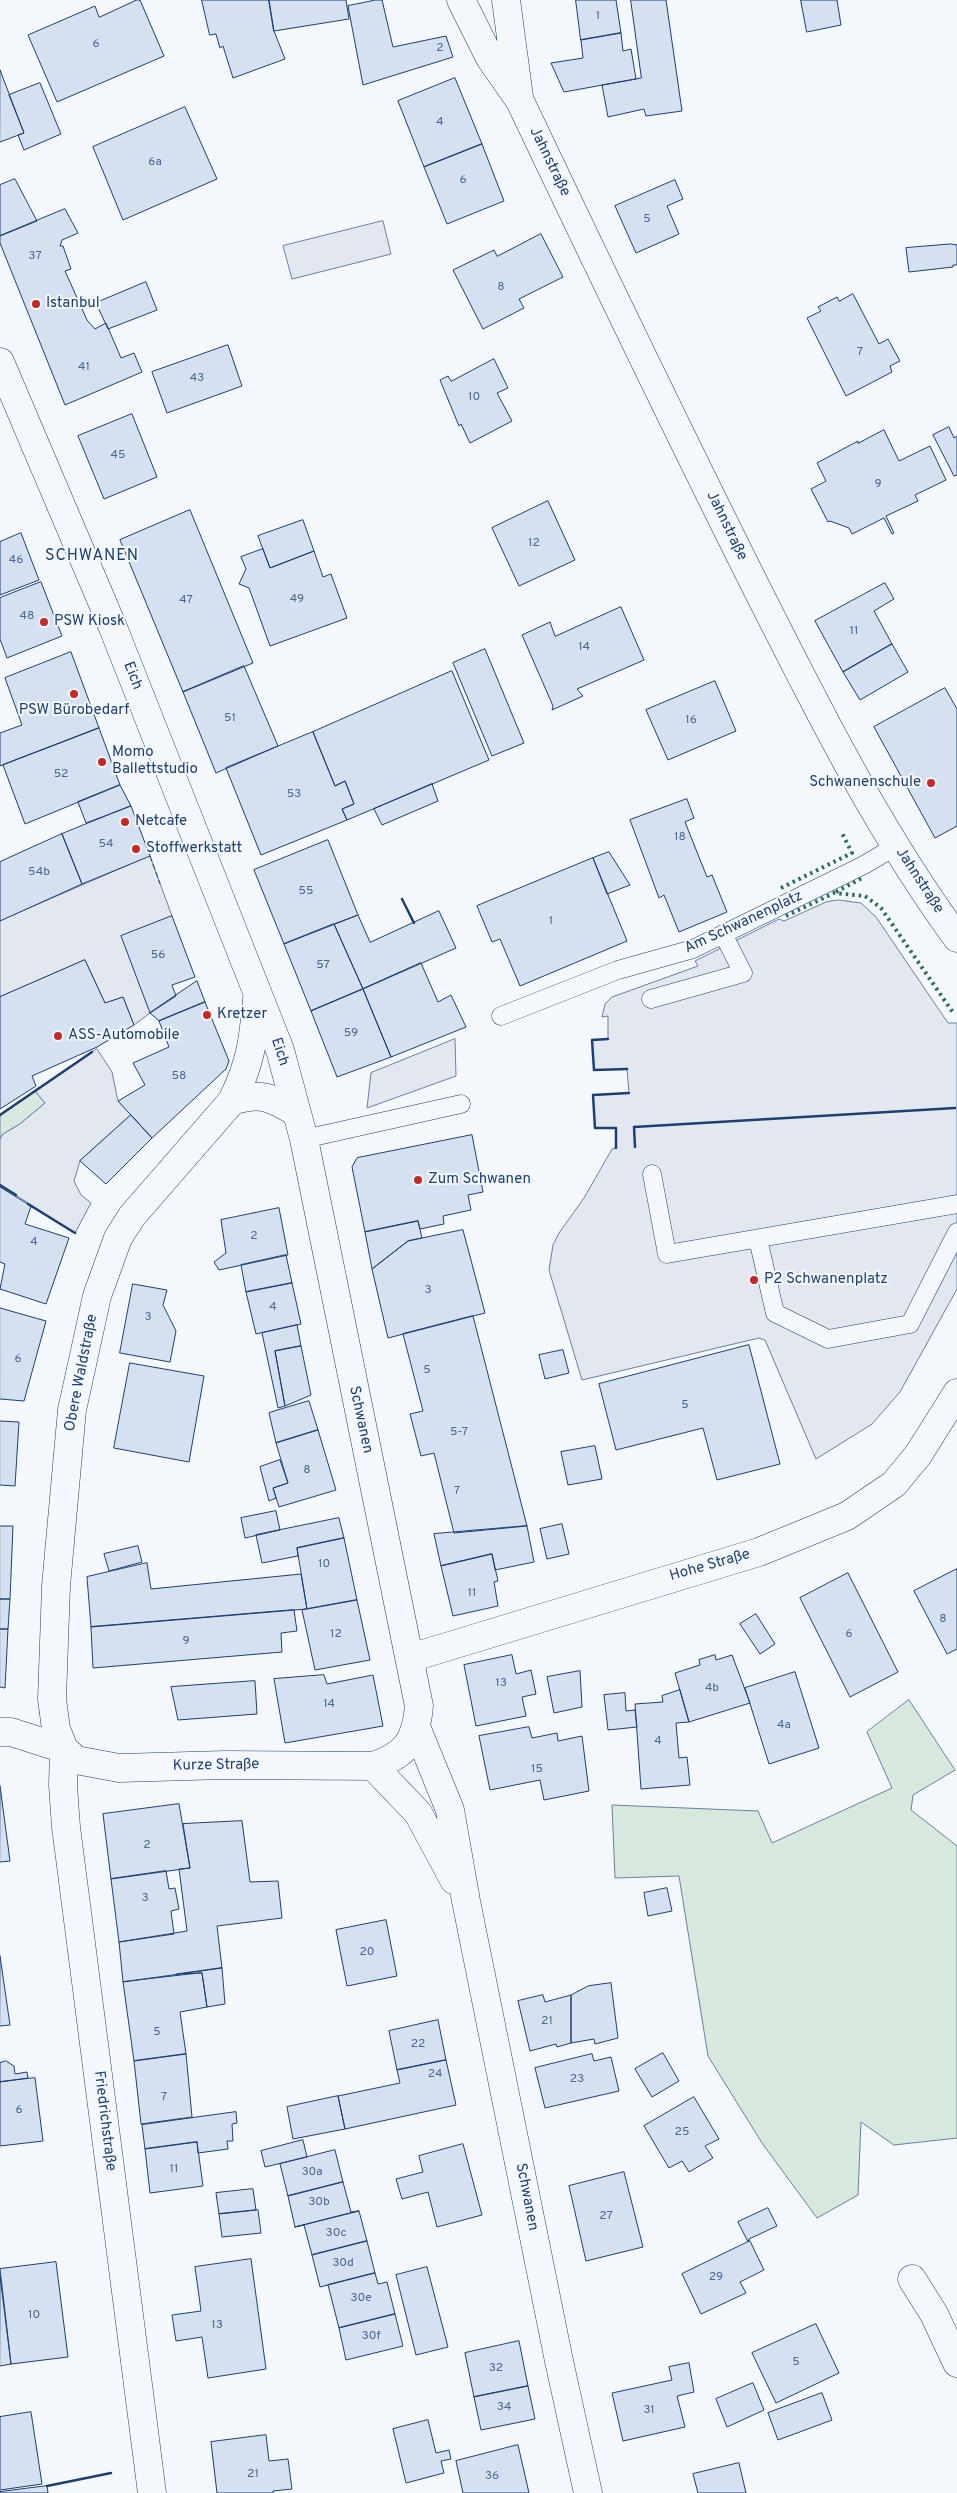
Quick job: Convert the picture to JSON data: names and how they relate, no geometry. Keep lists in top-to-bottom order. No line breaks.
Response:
{"streets":{"street":["Jahnstraße","Eich","Obere Waldstraße","Schwanen","Hohe Straße","Kurze Straße","Friedrichstraße"],"lane":["Am Schwanenplatz"]},"crossings":[["Jahnstraße","Am Schwanenplatz"],["Eich","Obere Waldstraße"],["Eich","Schwanen"],["Obere Waldstraße","Kurze Straße"],["Obere Waldstraße","Friedrichstraße"],["Schwanen","Hohe Straße"],["Schwanen","Kurze Straße"],["Kurze Straße","Friedrichstraße"]],"districts":["SCHWANEN"],"places":["Istanbul","PSW Kiosk","PSW Bürobedarf","Momo Ballettstudio","Schwanenschule","Netcafe","Stoffwerkstatt","Kretzer","ASS-Automobile","Zum Schwanen","P2 Schwanenplatz"],"house_numbers":["1","6","2","4","6a","6","5","37","8","7","41","43","10","45","9","12","46","49","47","48","11","14","51","16","52","53","18","54","54b","55","1","56","57","59","58","2","4","3","4","3","6","5","5","5-7","8","7","10","11","8","12","6","9","13","4b","14","4a","4","15","2","3","20","21","5","22","24","23","7","6","25","11","30a","30b","27","30c","30d","29","30e","10","13","30f","5","32","34","31","21","36"]}
